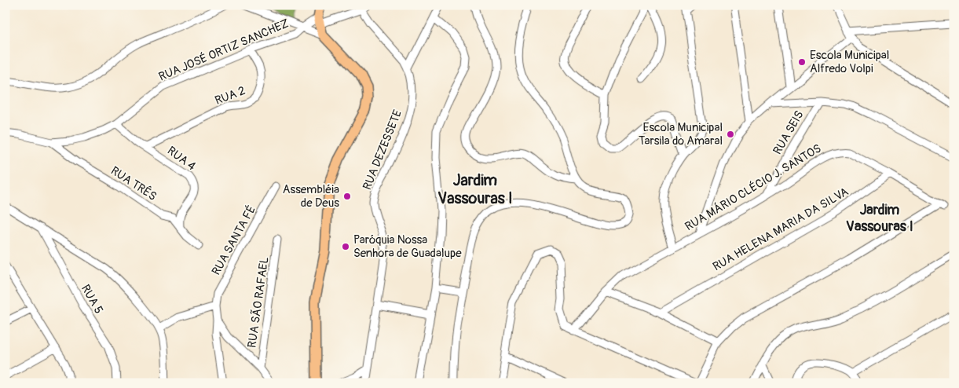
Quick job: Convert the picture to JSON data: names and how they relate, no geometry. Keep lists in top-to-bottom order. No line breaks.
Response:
{"streets":{"street":["RUA JOSÉ ORTIZ SANCHEZ","RUA 2","RUA SEIS","RUA DEZESSETE","RUA 4","RUA TRÊS","RUA MÁRIO CLÉCIO J. SANTOS","RUA HELENA MARIA DA SILVA","RUA SANTA FÉ","RUA 5","RUA SÃO RAFAEL"]},"crossings":[["RUA JOSÉ ORTIZ SANCHEZ","RUA 2"],["RUA JOSÉ ORTIZ SANCHEZ","RUA DEZESSETE"],["RUA JOSÉ ORTIZ SANCHEZ","RUA 4"],["RUA JOSÉ ORTIZ SANCHEZ","RUA TRÊS"],["RUA 2","RUA 4"],["RUA SEIS","RUA MÁRIO CLÉCIO J. SANTOS"],["RUA 4","RUA TRÊS"],["RUA MÁRIO CLÉCIO J. SANTOS","RUA HELENA MARIA DA SILVA"]],"districts":["Jardim Vassouras I","Jardim Vassouras I"],"places":["Escola Municipal Alfredo Volpi","Escola Municipal Tarsila do Amaral","Assembléia de Deus","Paróquia Nossa Senhora de Guadalupe"]}
